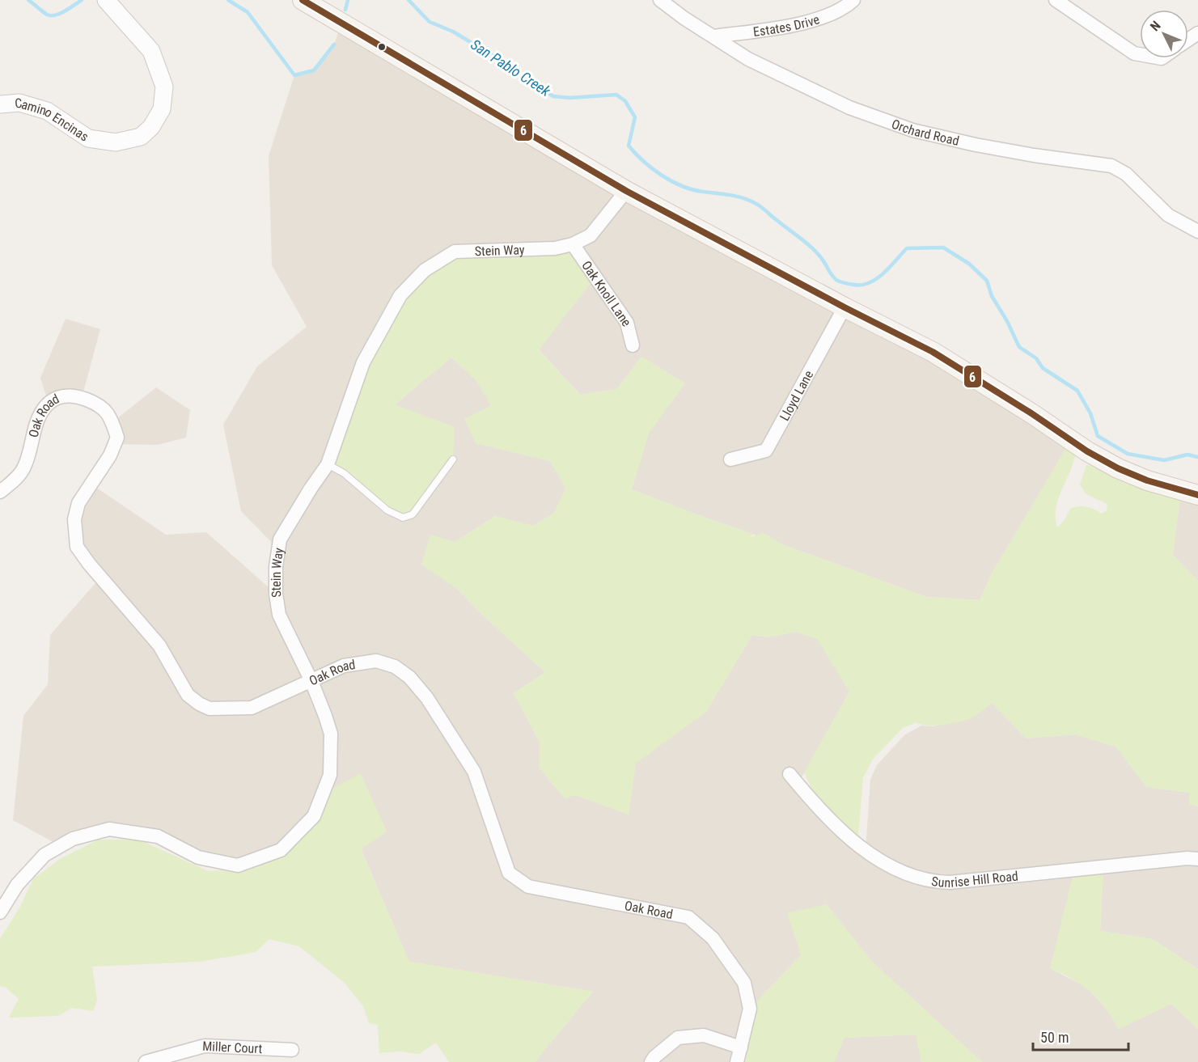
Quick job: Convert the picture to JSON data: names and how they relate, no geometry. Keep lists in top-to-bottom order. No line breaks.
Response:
{"streets":{"street":["Estates Drive","Camino Encinas","Orchard Road","Stein Way","Oak Knoll Lane","Lloyd Lane","Oak Road","Sunrise Hill Road","Miller Court"]},"crossings":[["Estates Drive","Orchard Road"],["Stein Way","Oak Knoll Lane"],["Stein Way","Oak Road"]],"water":["San Pablo Creek"],"lines":["transit line 6"],"scale_bar":"50 m","north":"top left"}
